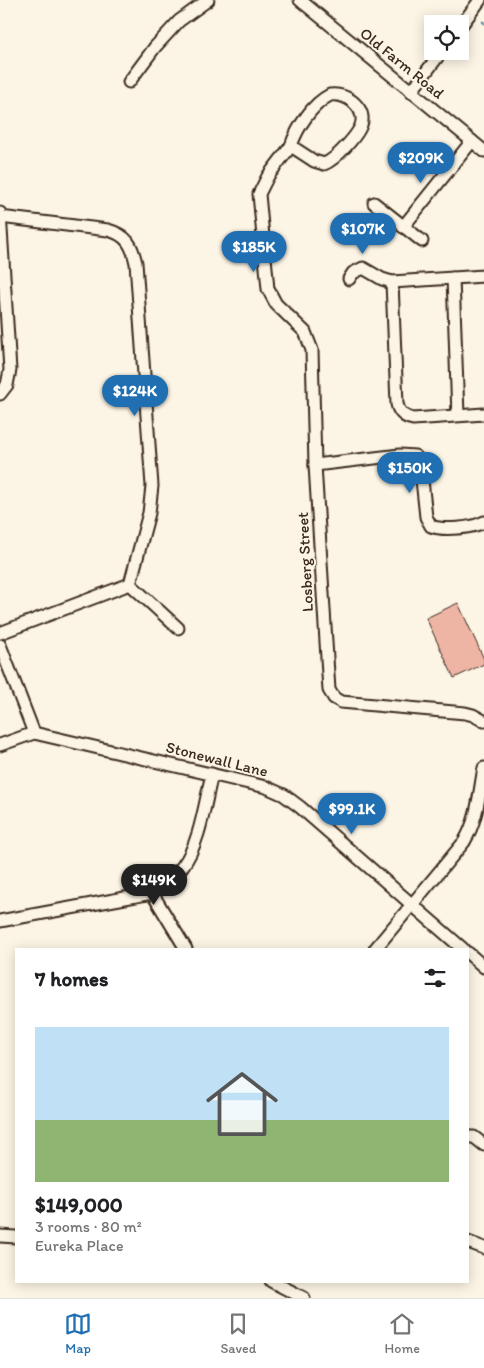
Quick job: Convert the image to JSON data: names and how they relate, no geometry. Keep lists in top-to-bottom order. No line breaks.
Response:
{"streets":{"street":["Old Farm Road","Losberg Street","Stonewall Lane"]},"page":{"price":["$209K","$107K","$185K","$124K","$150K","$99.1K","$149K"],"heading":"7 homes","list":[{"name":"$149,000","note":"3 rooms · 80 m² · Eureka Place"}],"tabs":["Map","Saved","Home"]}}
